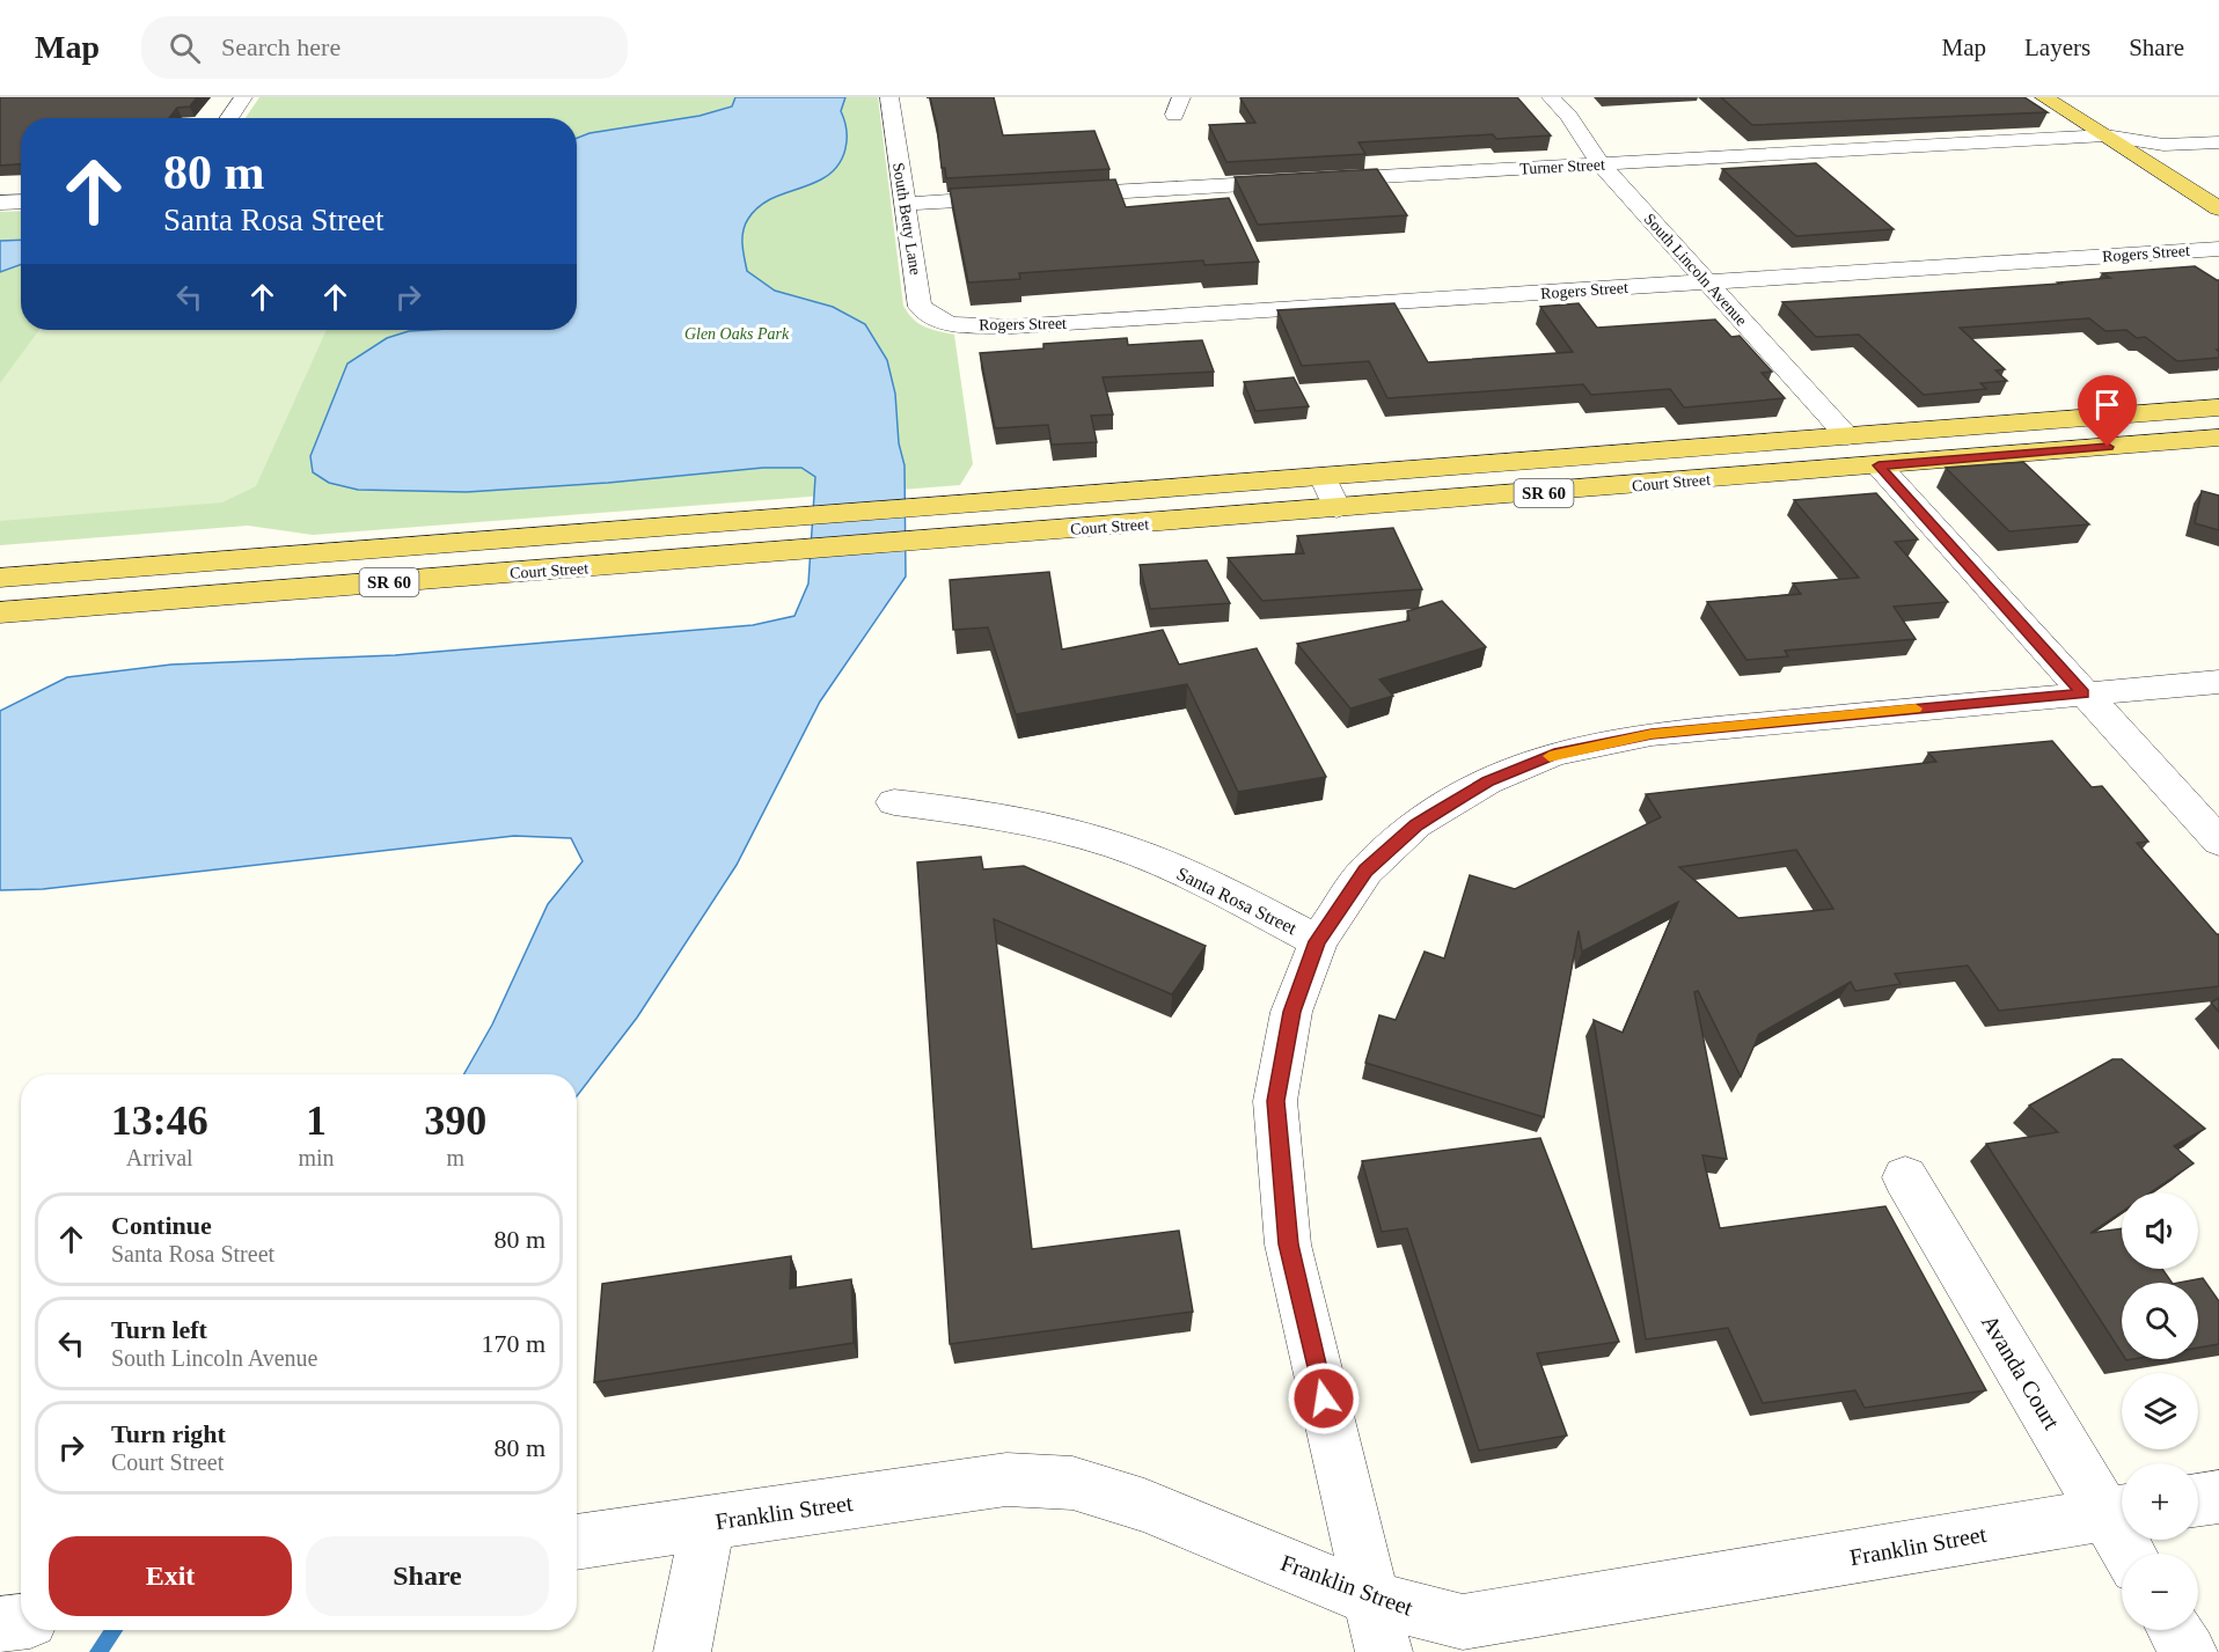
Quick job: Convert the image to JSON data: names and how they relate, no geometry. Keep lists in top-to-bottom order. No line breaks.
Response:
{"streets":{"main road":["Court Street","SR 60"],"street":["Turner Street","South Betty Lane","Rogers Street","South Lincoln Avenue","Santa Rosa Street","Avanda Court","Franklin Street"]},"crossings":[["Turner Street","South Lincoln Avenue"],["South Betty Lane","Rogers Street"],["Rogers Street","South Lincoln Avenue"],["South Lincoln Avenue","Court Street"],["Avanda Court","Franklin Street"]],"parks":["Glen Oaks Park"],"page":{"header":"Map","search":"Search here","nav":["Map","Layers","Share"],"turn":["80 m","Santa Rosa Street"],"eta":["13:46","Arrival","1","min","390","m"],"map_buttons":["+","−"],"list":[{"name":"Continue","note":"Santa Rosa Street","value":"80 m"},{"name":"Turn left","note":"South Lincoln Avenue","value":"170 m"},{"name":"Turn right","note":"Court Street","value":"80 m"}],"buttons":["Exit","Share"]}}
